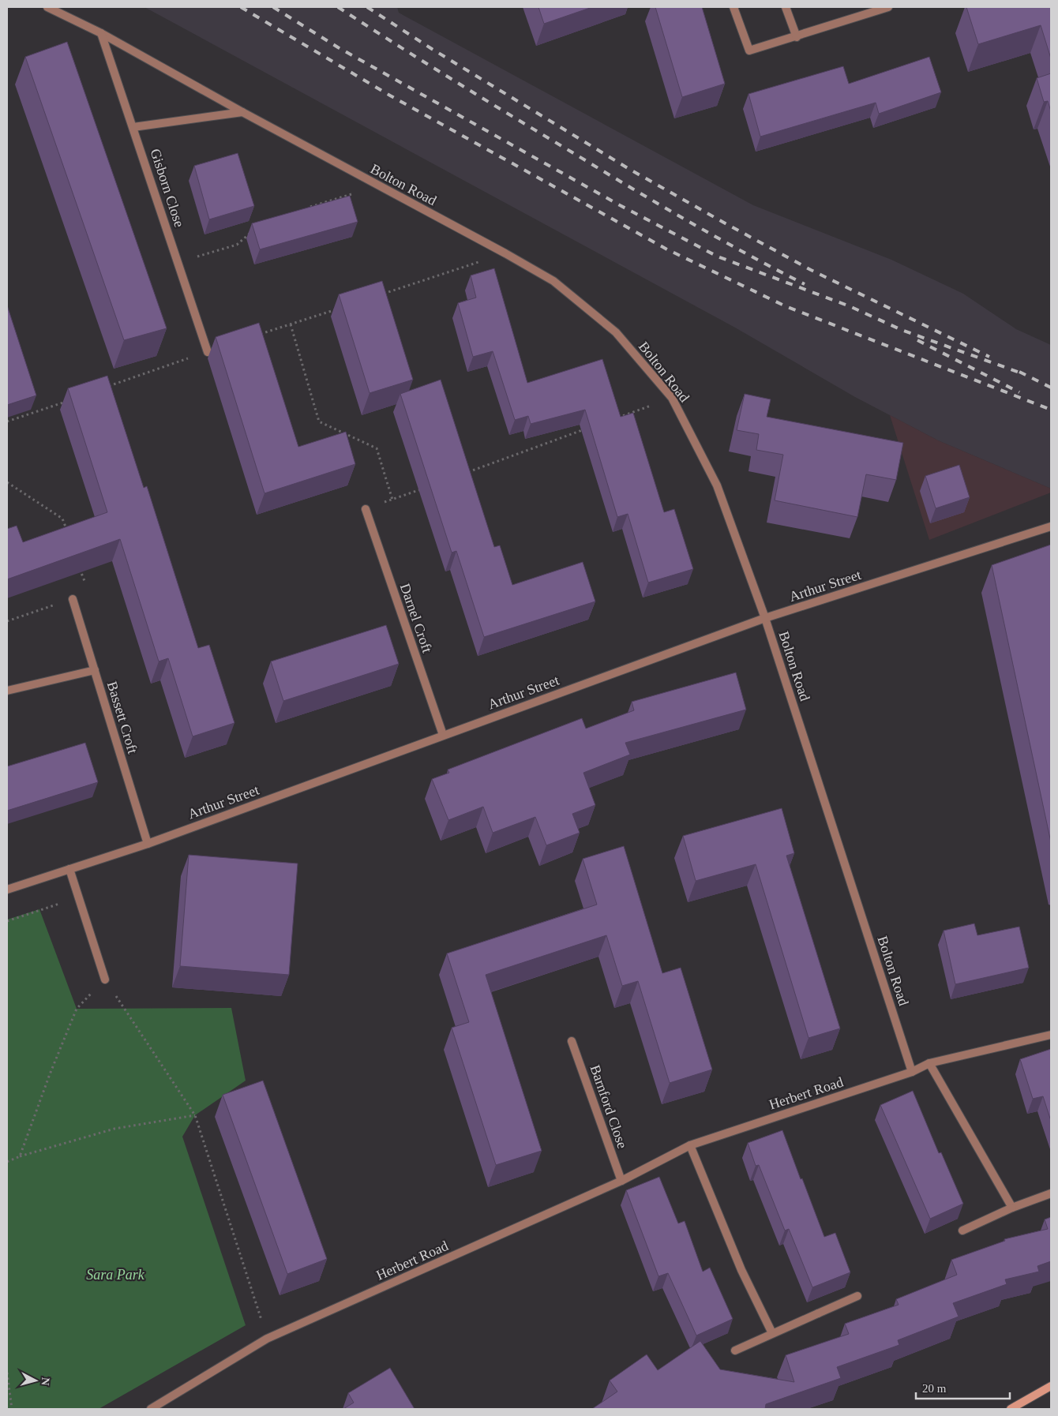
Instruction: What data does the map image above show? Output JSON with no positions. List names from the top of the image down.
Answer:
{
  "streets": {
    "street": [
      "Bolton Road",
      "Gisborn Close",
      "Arthur Street",
      "Darnel Croft",
      "Bassett Croft",
      "Herbert Road",
      "Barnford Close"
    ]
  },
  "crossings": [
    ["Bolton Road", "Gisborn Close"],
    ["Bolton Road", "Arthur Street"],
    ["Bolton Road", "Herbert Road"],
    ["Arthur Street", "Darnel Croft"],
    ["Arthur Street", "Bassett Croft"],
    ["Herbert Road", "Barnford Close"]
  ],
  "parks": ["Sara Park"],
  "scale_bar": "20 m",
  "north": "right"
}
